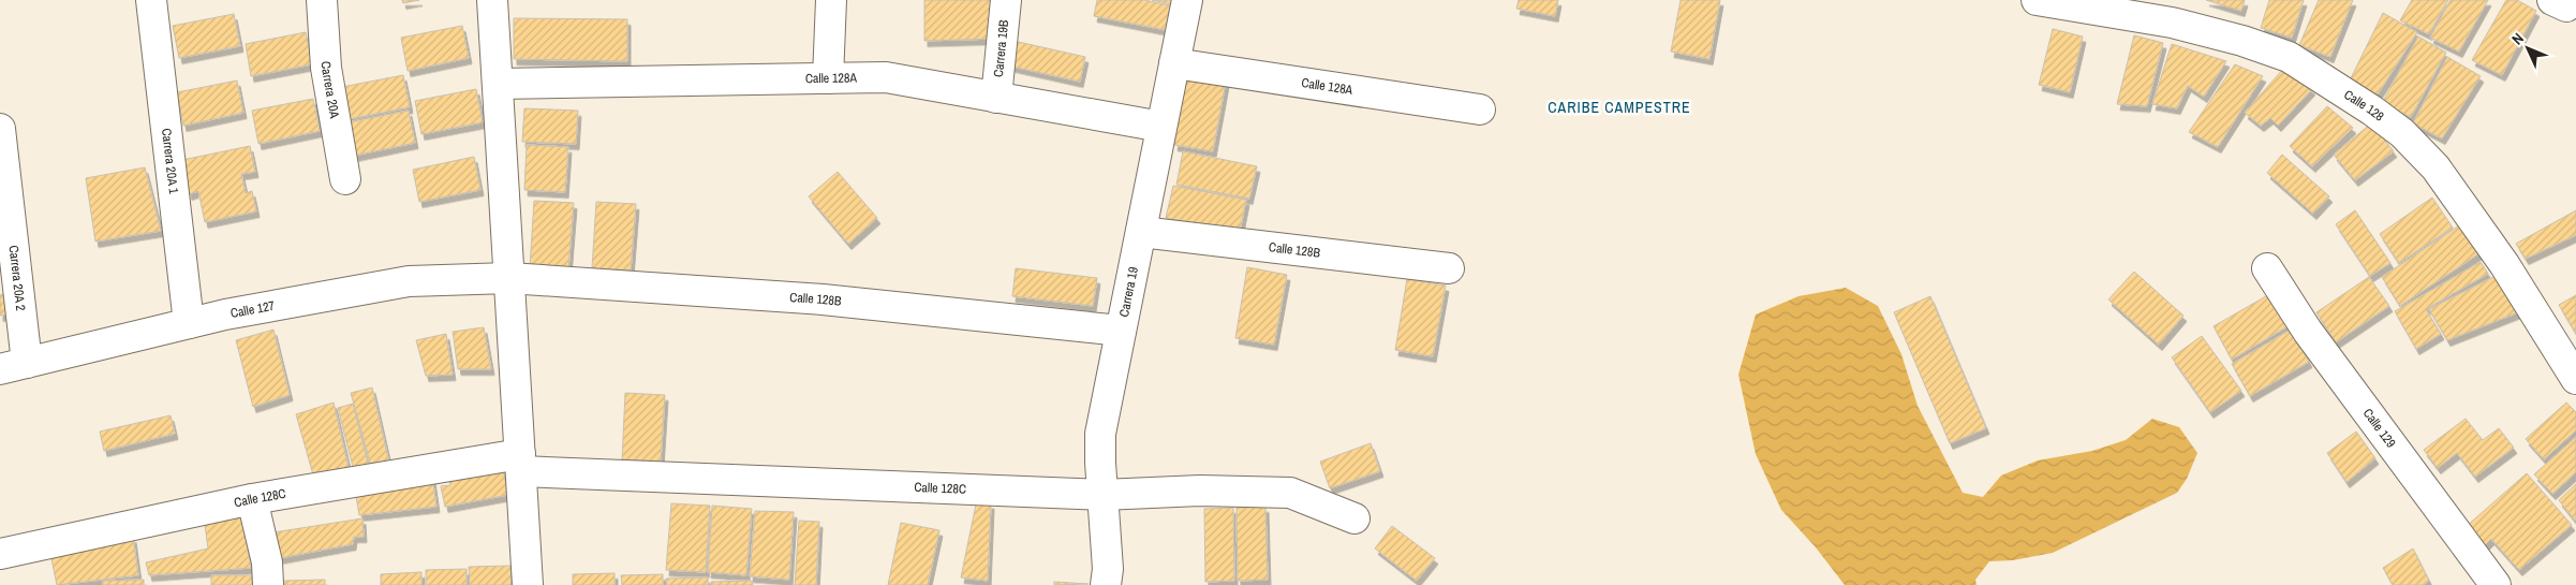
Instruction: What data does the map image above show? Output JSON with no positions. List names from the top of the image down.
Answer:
{
  "streets": {
    "street": [
      "Carrera 19B",
      "Calle 128A",
      "Carrera 20A",
      "Calle 128",
      "Carrera 20A 1",
      "Calle 128B",
      "Carrera 20A 2",
      "Carrera 19",
      "Calle 127",
      "Calle 129",
      "Calle 128C"
    ]
  },
  "crossings": [
    ["Carrera 19B", "Calle 128A"],
    ["Calle 128A", "Carrera 19"],
    ["Carrera 20A 1", "Calle 127"],
    ["Calle 128B", "Carrera 19"],
    ["Calle 128B", "Calle 127"],
    ["Carrera 20A 2", "Calle 127"],
    ["Carrera 19", "Calle 128C"]
  ],
  "districts": ["CARIBE CAMPESTRE"],
  "north": "top left"
}
